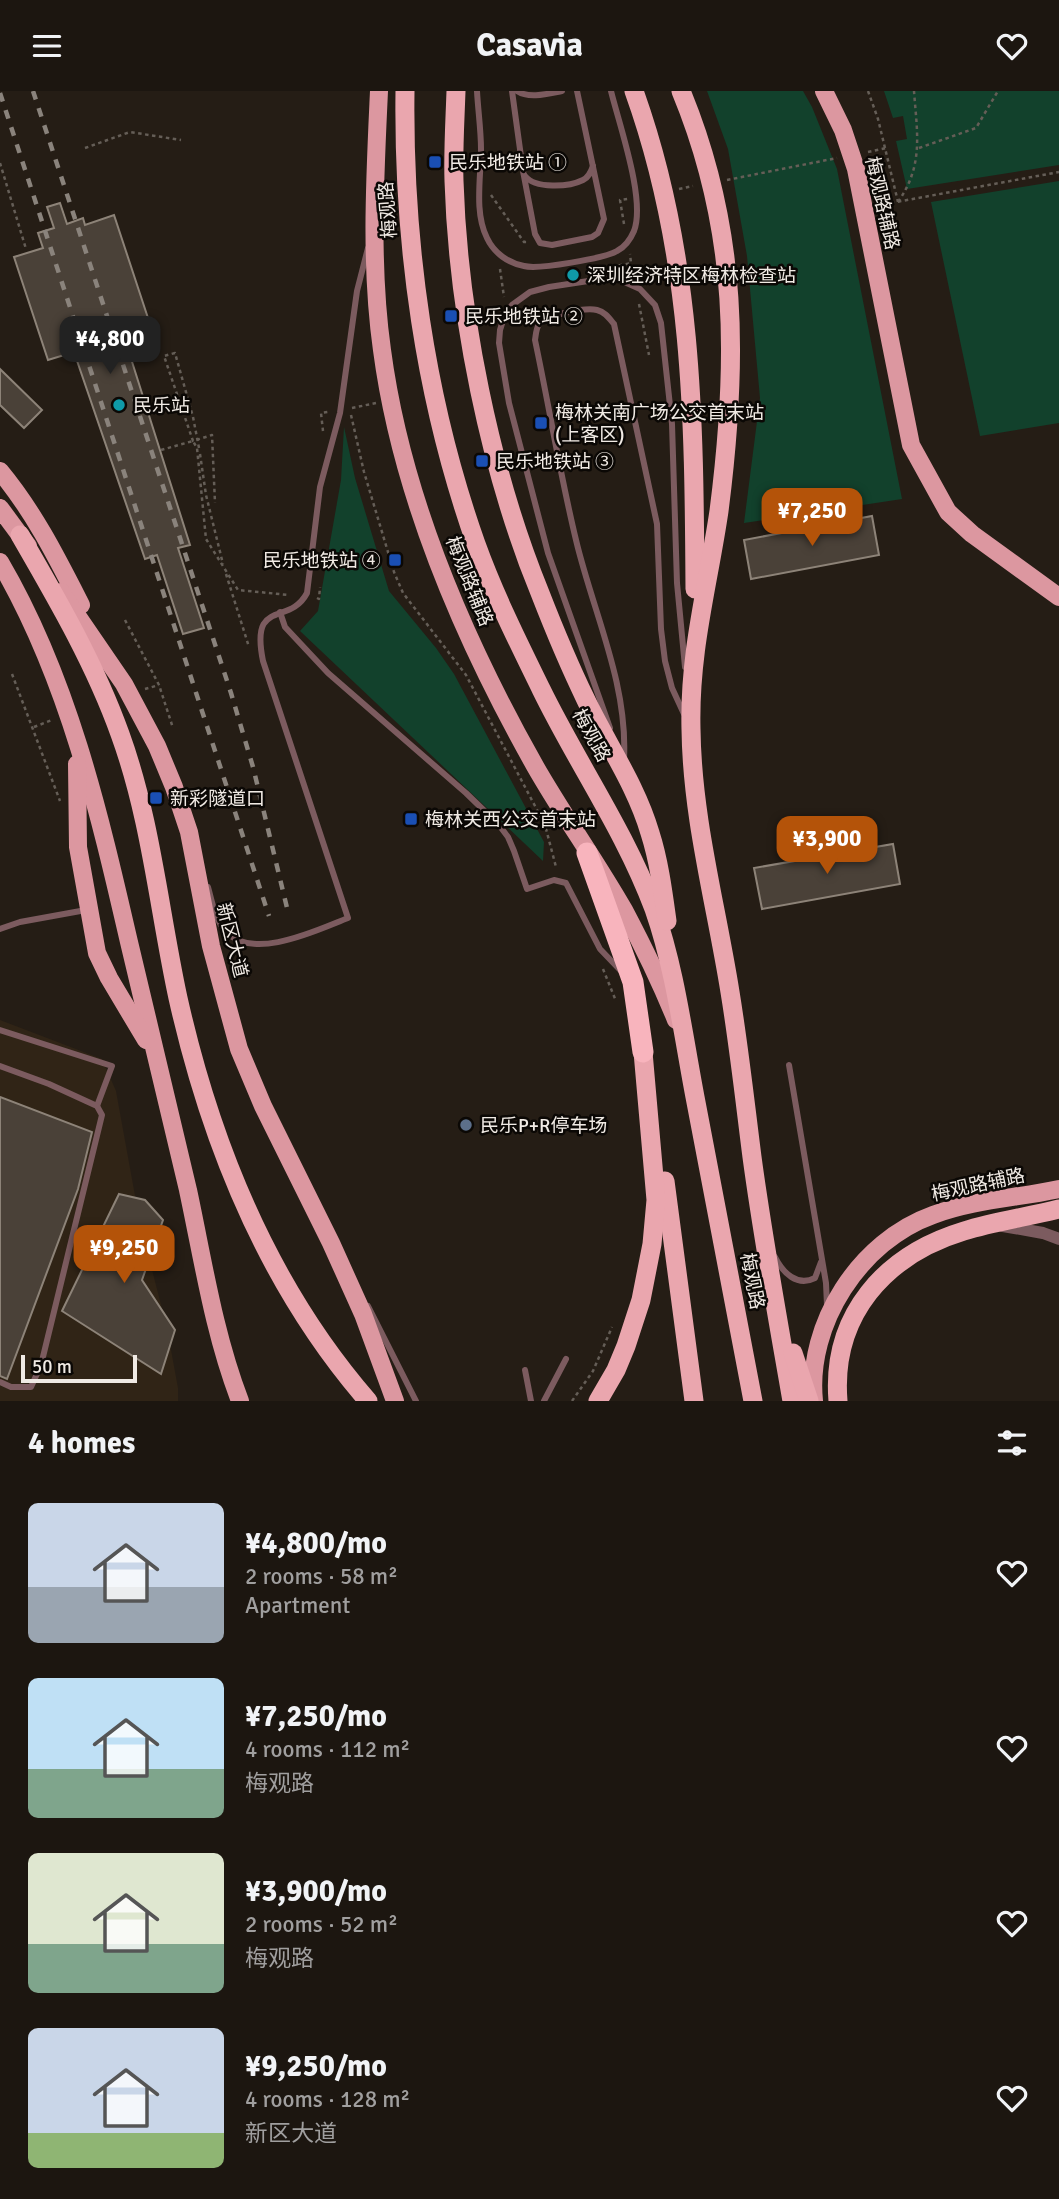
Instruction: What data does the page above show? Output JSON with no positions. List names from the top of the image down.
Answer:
{
  "streets": {
    "highway": ["梅观路"],
    "main road": ["梅观路辅路", "新区大道"]
  },
  "crossings": [
    ["梅观路辅路", "梅观路"]
  ],
  "places": {
    "transit": [
      "民乐地铁站 ①",
      "民乐地铁站 ②",
      "梅林关南广场公交首末站 (上客区)",
      "民乐地铁站 ③",
      "民乐地铁站 ④",
      "新彩隧道口",
      "梅林关西公交首末站"
    ],
    "other": ["深圳经济特区梅林检查站", "民乐站", "民乐P+R停车场"]
  },
  "scale_bar": "50 m",
  "page": {
    "header": "Casavia",
    "price": [
      "¥4,800",
      "¥7,250",
      "¥3,900",
      "¥9,250"
    ],
    "scale": "50 m",
    "heading": "4 homes",
    "list": [
      {
        "name": "¥4,800/mo",
        "note": "2 rooms · 58 m² · Apartment"
      },
      {
        "name": "¥7,250/mo",
        "note": "4 rooms · 112 m² · 梅观路"
      },
      {
        "name": "¥3,900/mo",
        "note": "2 rooms · 52 m² · 梅观路"
      },
      {
        "name": "¥9,250/mo",
        "note": "4 rooms · 128 m² · 新区大道"
      }
    ]
  }
}
